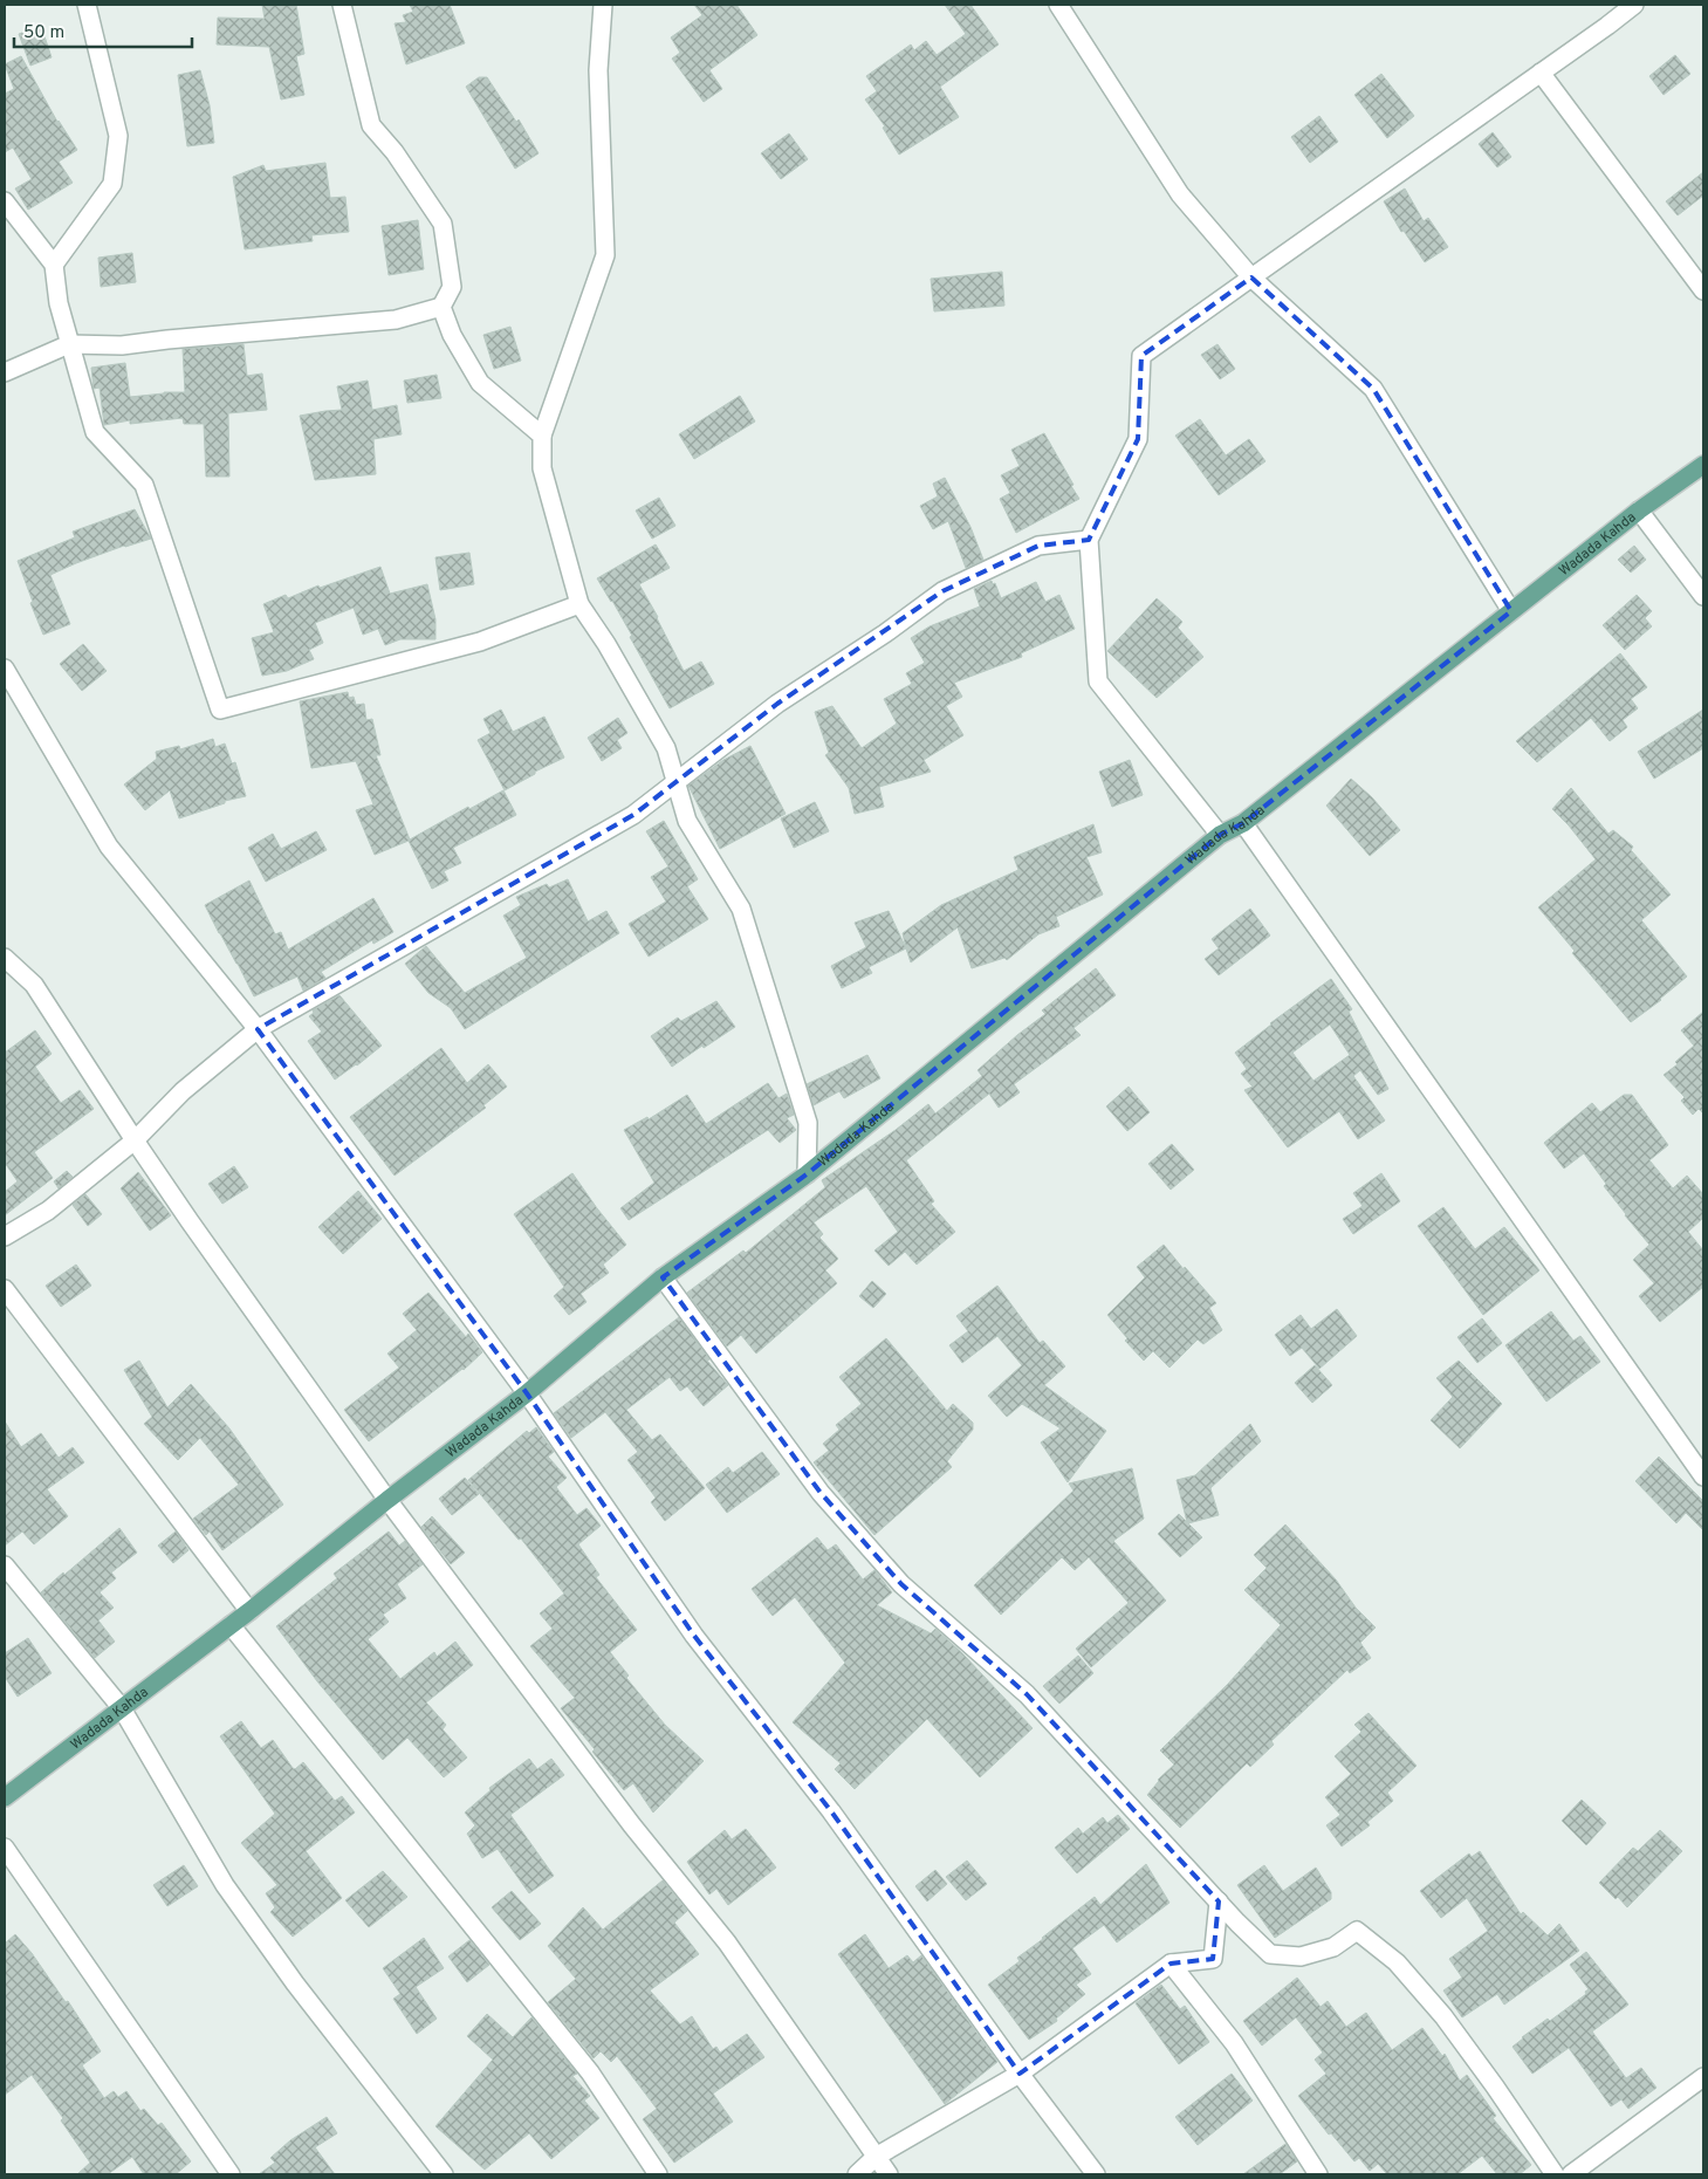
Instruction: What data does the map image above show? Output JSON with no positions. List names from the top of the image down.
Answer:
{
  "streets": {
    "main road": ["Wadada Kahda"]
  },
  "scale_bar": "50 m"
}
